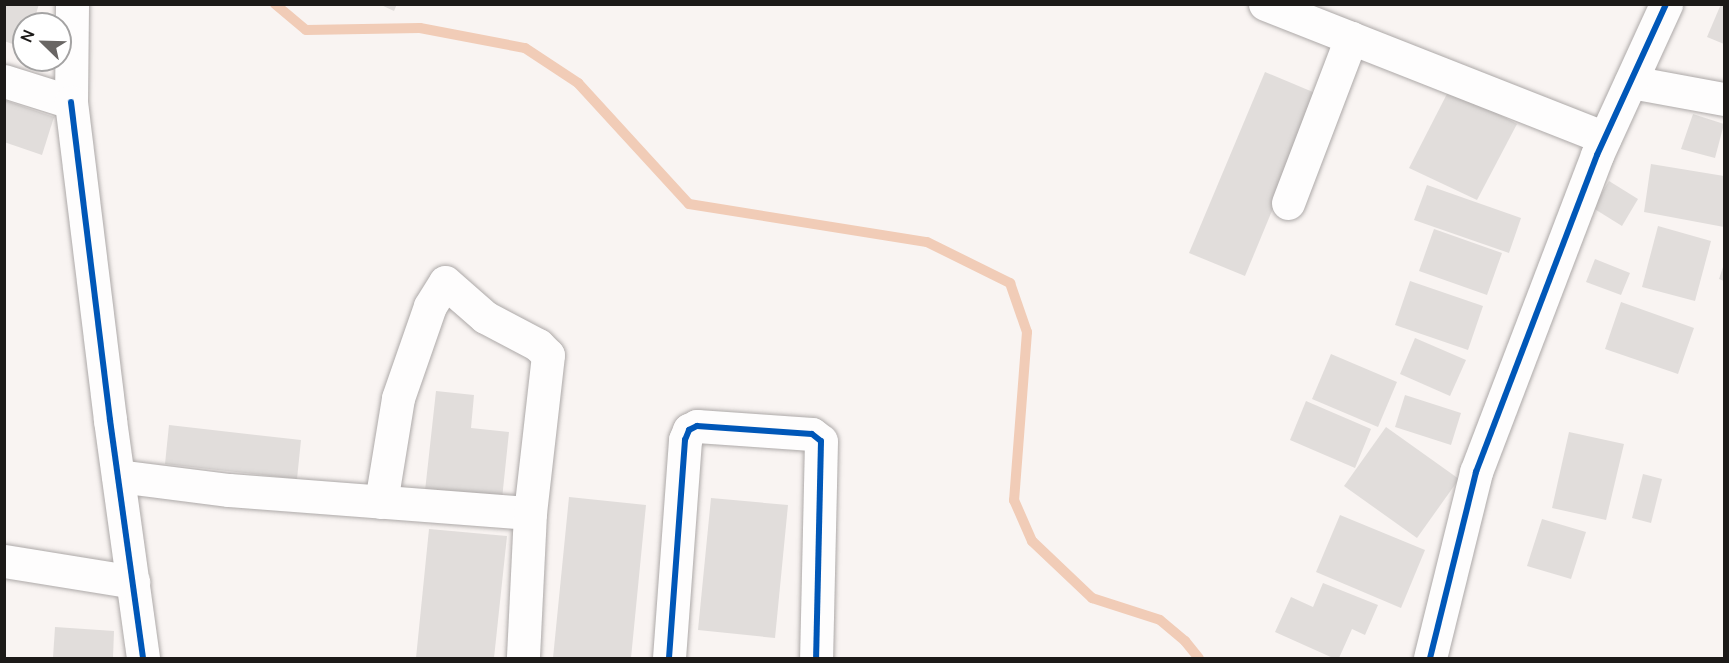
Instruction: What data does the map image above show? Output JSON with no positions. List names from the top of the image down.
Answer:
{
  "north": "top left"
}
